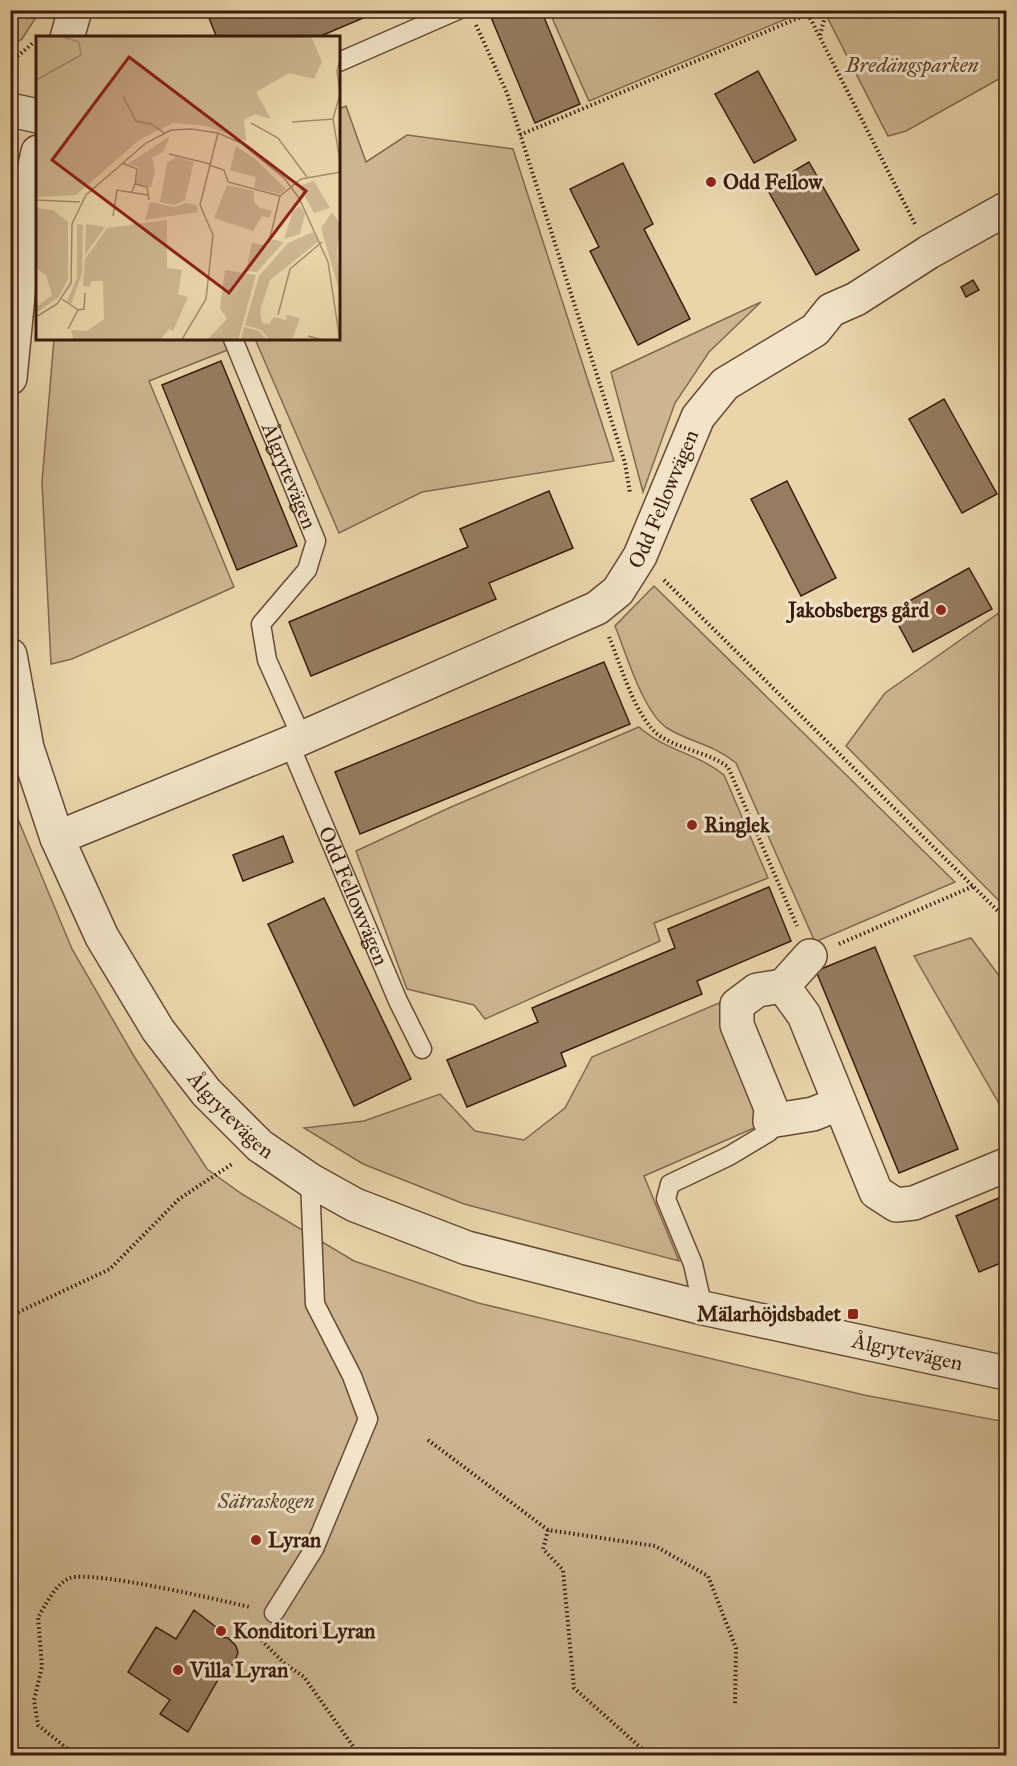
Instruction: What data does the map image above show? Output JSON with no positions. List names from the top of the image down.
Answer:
{
  "streets": {
    "street": ["Ålgrytevägen", "Odd Fellowvägen"]
  },
  "crossings": [
    ["Ålgrytevägen", "Odd Fellowvägen"]
  ],
  "parks": ["Bredängsparken", "Sätraskogen"],
  "places": {
    "other": [
      "Odd Fellow",
      "Jakobsbergs gård",
      "Ringlek",
      "Lyran",
      "Konditori Lyran",
      "Villa Lyran"
    ],
    "transit": ["Mälarhöjdsbadet"]
  }
}
